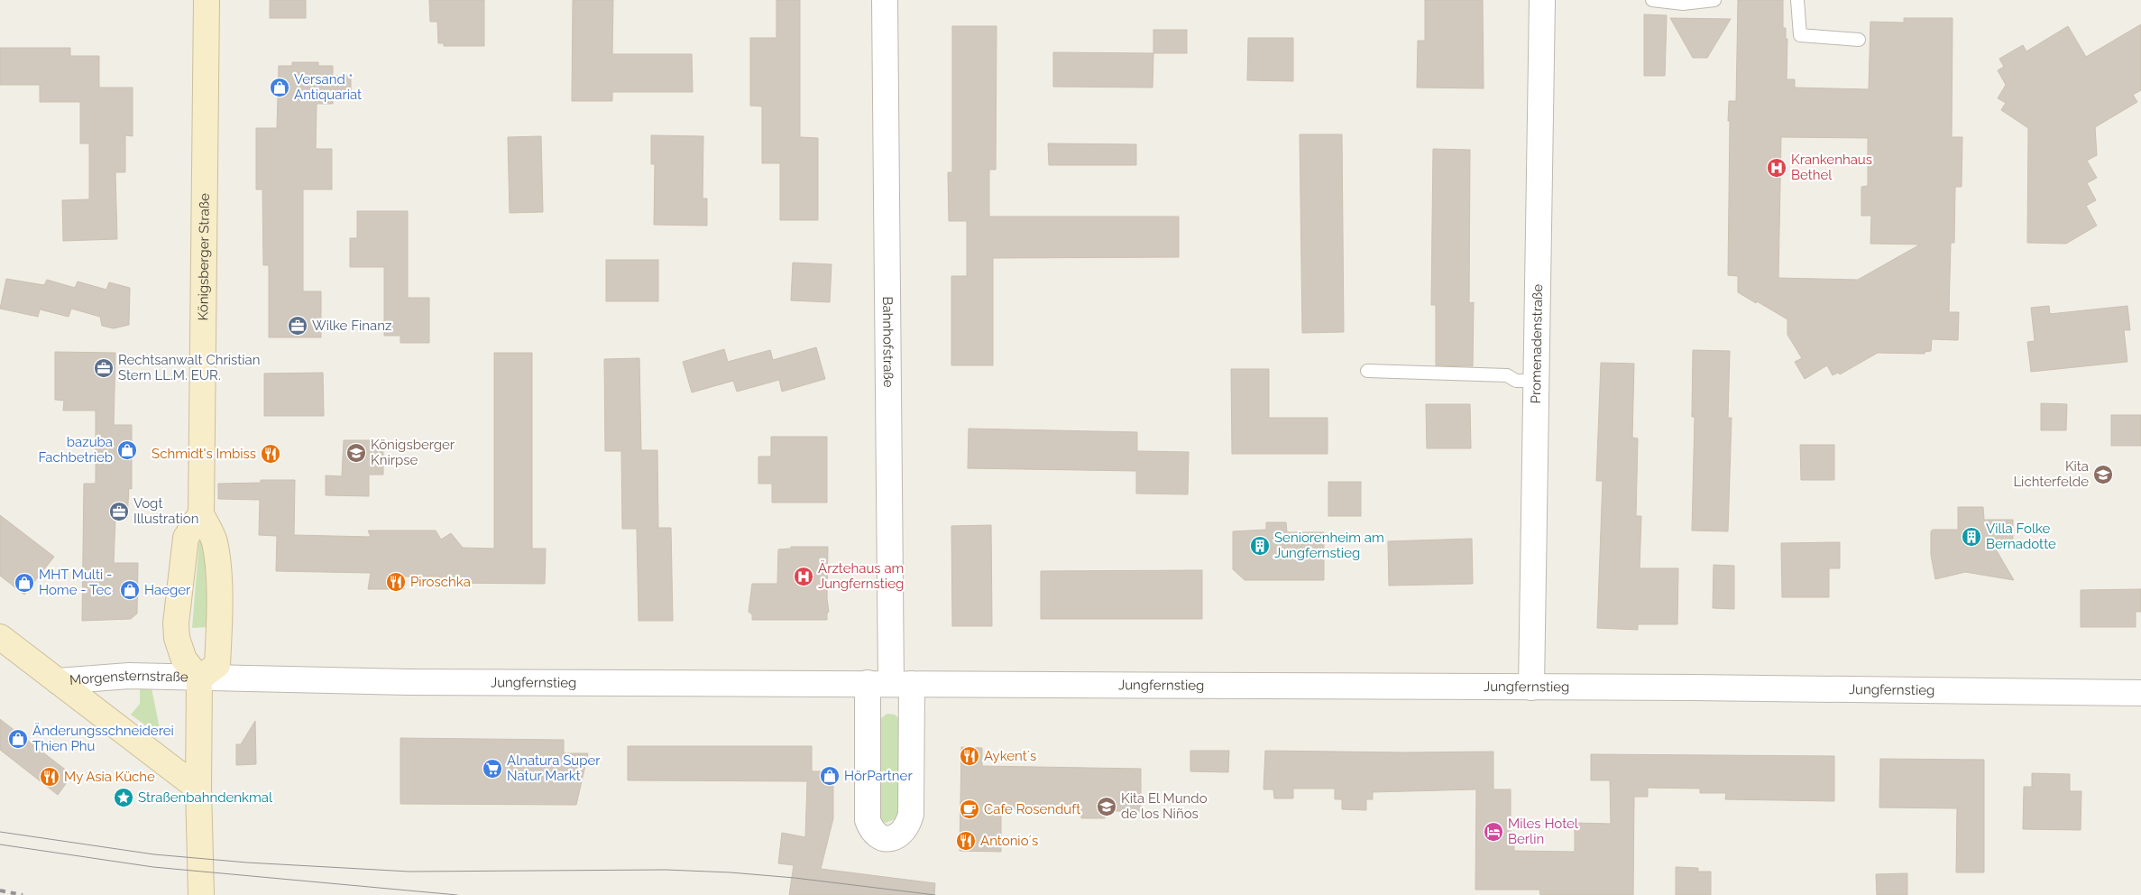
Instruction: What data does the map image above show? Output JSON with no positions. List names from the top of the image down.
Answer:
{
  "streets": {
    "main road": ["Königsberger Straße", "Morgensternstraße"],
    "street": ["Bahnhofstraße", "Promenadenstraße", "Jungfernstieg"]
  },
  "crossings": [
    ["Königsberger Straße", "Morgensternstraße"],
    ["Königsberger Straße", "Jungfernstieg"],
    ["Bahnhofstraße", "Jungfernstieg"],
    ["Promenadenstraße", "Jungfernstieg"],
    ["Morgensternstraße", "Jungfernstieg"]
  ],
  "places": {
    "shop": [
      "Versand * Antiquariat",
      "bazuba Fachbetrieb",
      "MHT Multi - Home - Tec",
      "Haeger",
      "Änderungsschneiderei Thien Phu",
      "HörPartner"
    ],
    "hospital": ["Krankenhaus Bethel", "Ärztehaus am Jungfernstieg"],
    "office": ["Wilke Finanz", "Rechtsanwalt Christian Stern LL.M. EUR.", "Vogt Illustration"],
    "school or university": ["Königsberger Knirpse", "Kita Lichterfelde", "Kita El Mundo de los Niños"],
    "restaurant": [
      "Schmidt's Imbiss",
      "Piroschka",
      "Aykent´s",
      "My Asia Küche",
      "Antonio´s"
    ],
    "building": ["Villa Folke Bernadotte", "Seniorenheim am Jungfernstieg"],
    "supermarket": ["Alnatura Super Natur Markt"],
    "place": ["Straßenbahndenkmal"],
    "cafe": ["Cafe Rosenduft"],
    "hotel": ["Miles Hotel Berlin"]
  }
}
